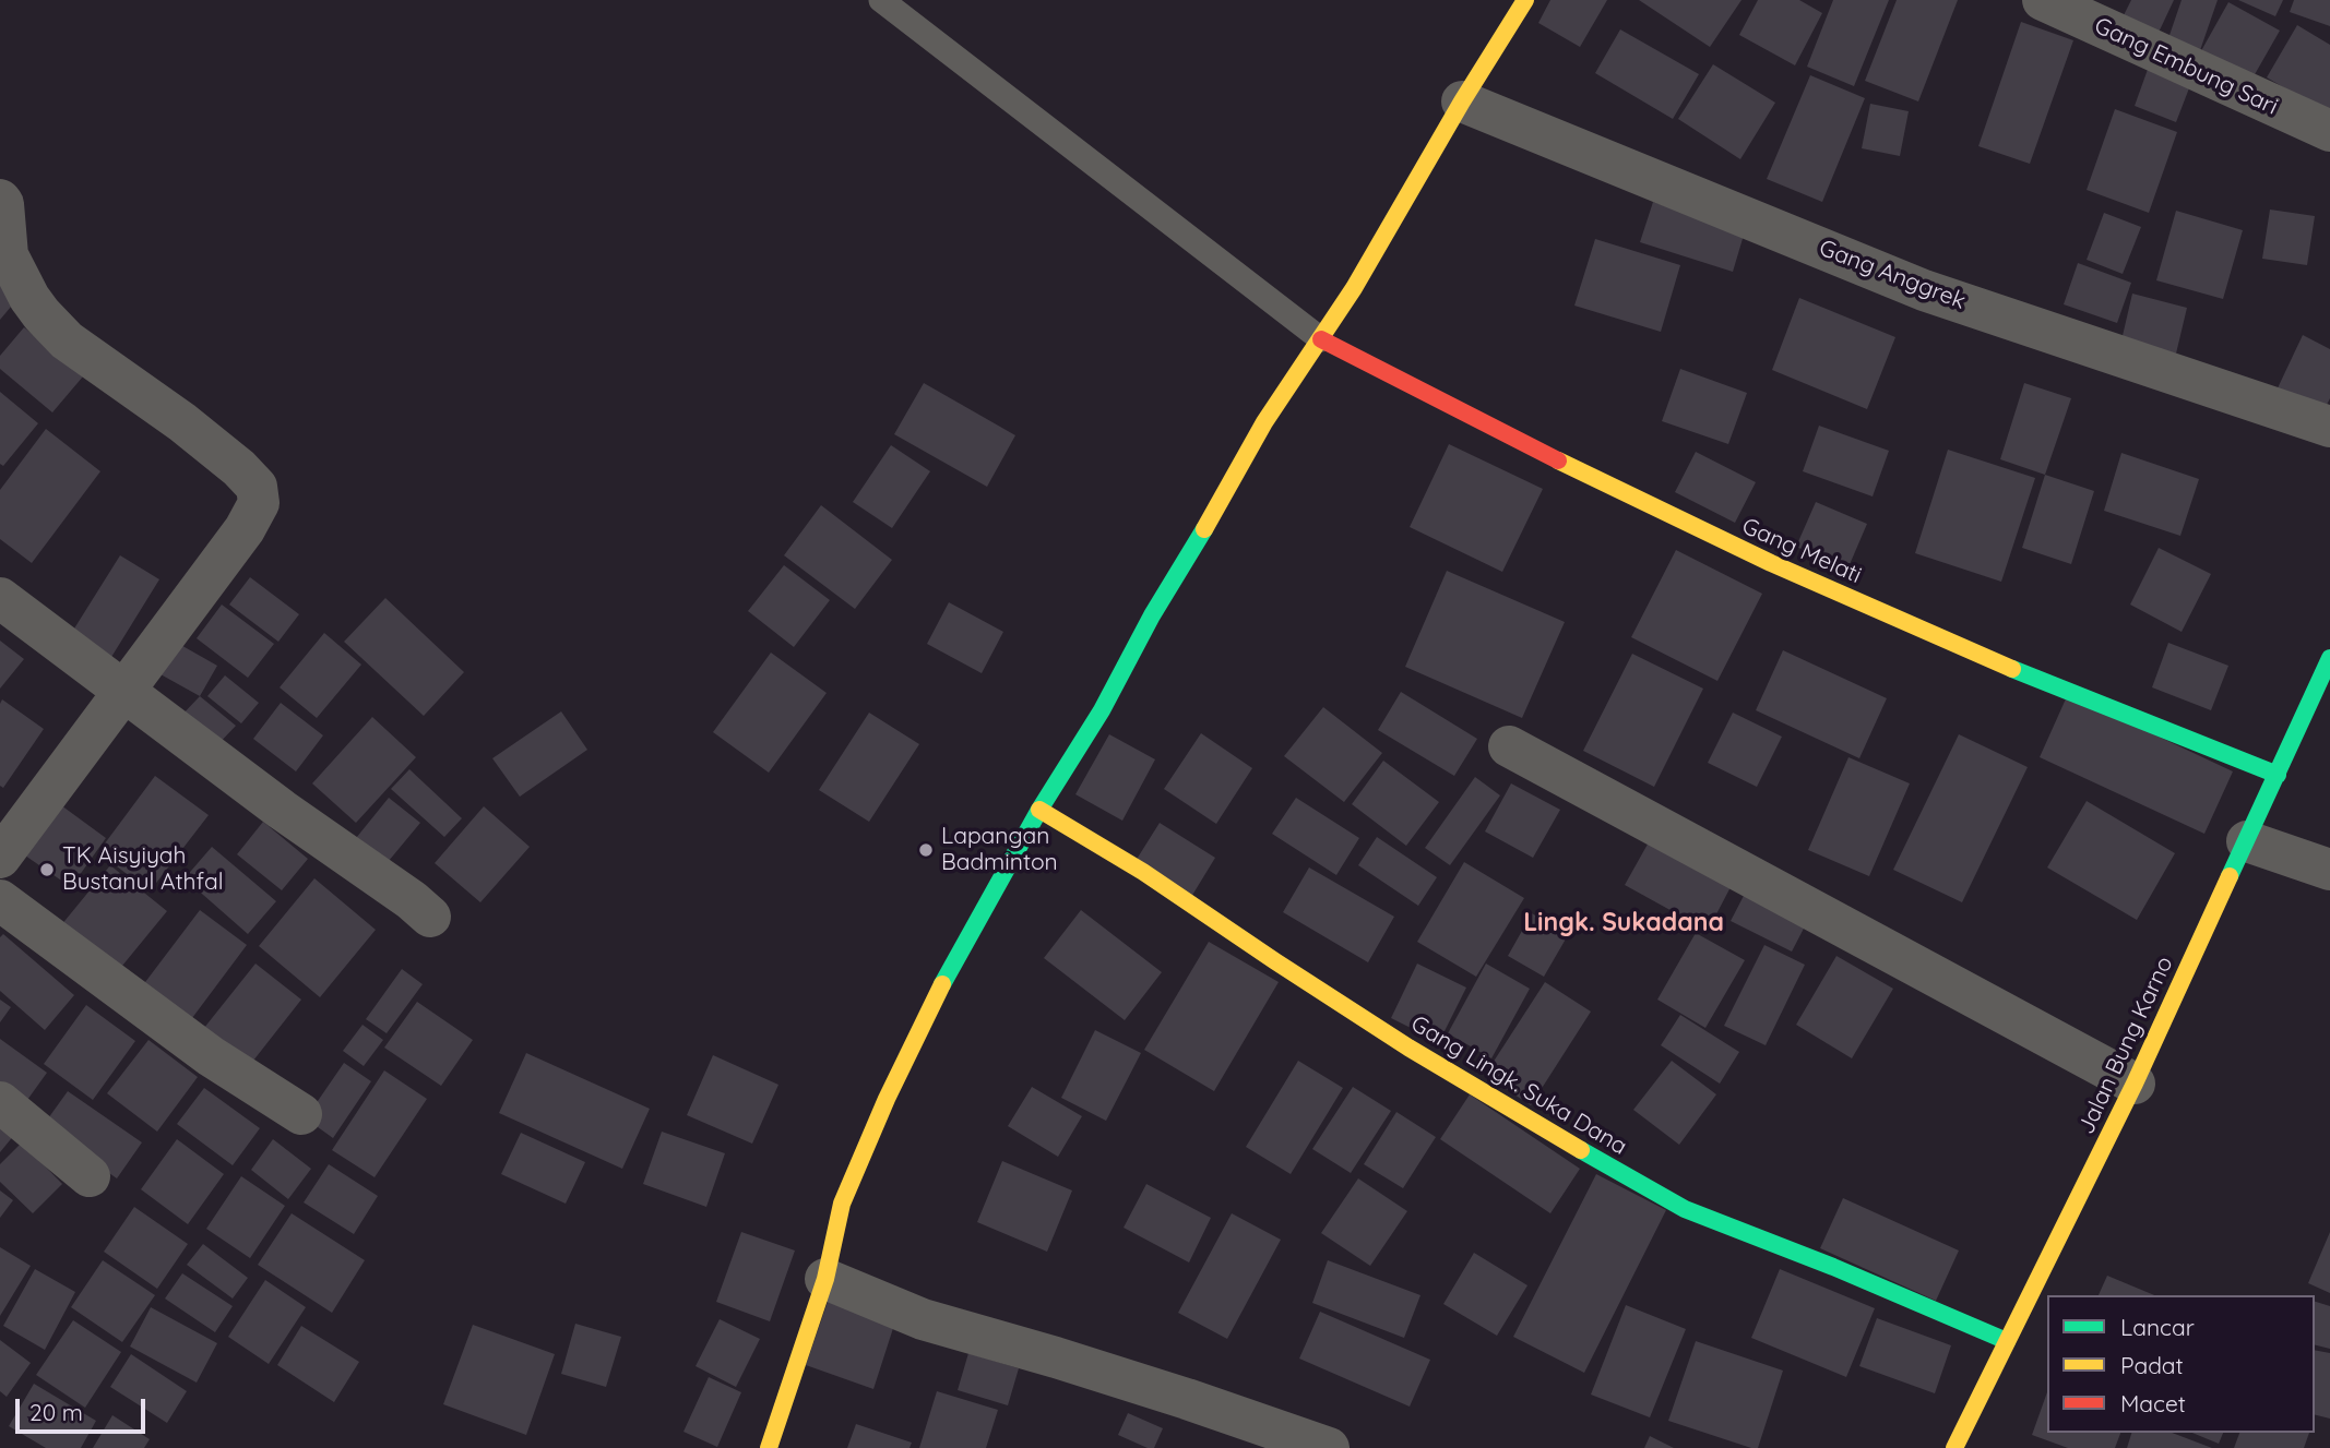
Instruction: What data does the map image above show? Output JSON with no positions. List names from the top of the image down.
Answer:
{
  "streets": {
    "street": [
      "Gang Embung Sari",
      "Gang Anggrek",
      "Gang Melati",
      "Jalan Bung Karno",
      "Gang Lingk. Suka Dana"
    ]
  },
  "crossings": [
    ["Gang Melati", "Jalan Bung Karno"],
    ["Jalan Bung Karno", "Gang Lingk. Suka Dana"]
  ],
  "districts": ["Lingk. Sukadana"],
  "places": ["Lapangan Badminton", "TK Aisyiyah Bustanul Athfal"],
  "legend": ["Lancar", "Padat", "Macet"],
  "scale_bar": "20 m"
}
